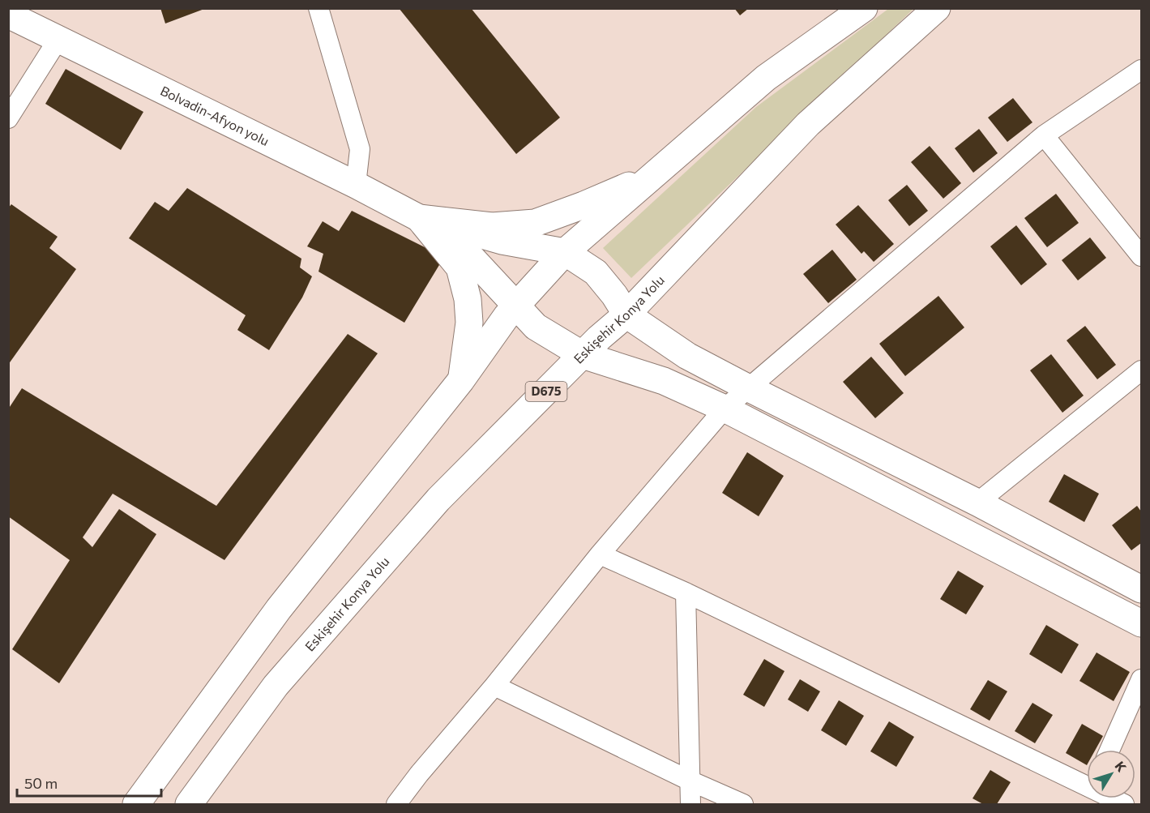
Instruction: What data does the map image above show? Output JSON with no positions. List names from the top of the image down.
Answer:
{
  "streets": {
    "main road": ["Bolvadin-Afyon yolu", "Eskişehir Konya Yolu", "D675"]
  },
  "scale_bar": "50 m",
  "north": "top right"
}
